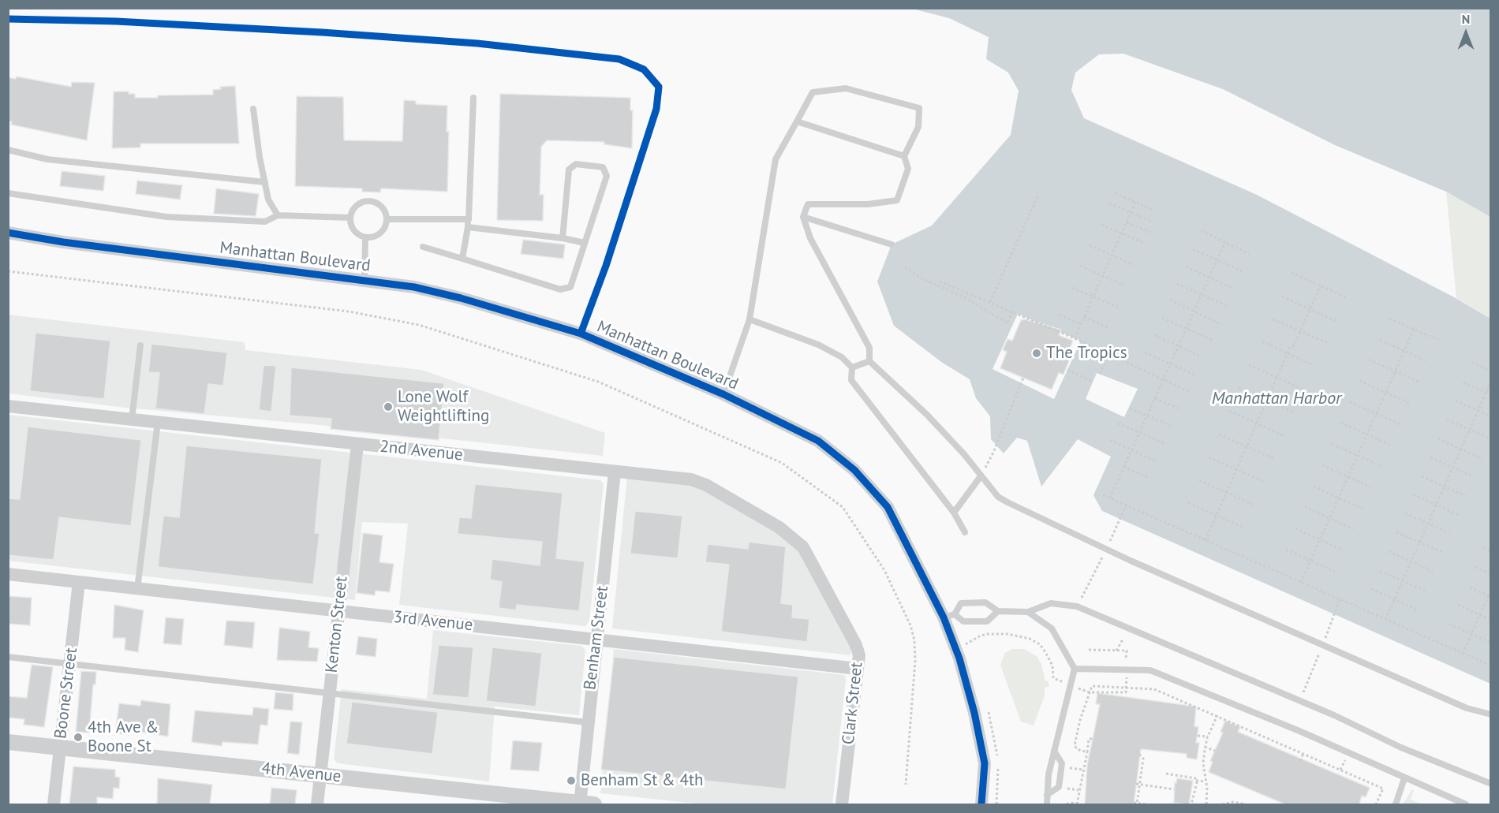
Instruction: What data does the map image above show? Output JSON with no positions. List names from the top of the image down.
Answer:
{
  "streets": {
    "street": [
      "Manhattan Boulevard",
      "2nd Avenue",
      "3rd Avenue",
      "Kenton Street",
      "Benham Street",
      "Boone Street",
      "Clark Street",
      "4th Avenue"
    ]
  },
  "crossings": [
    ["2nd Avenue", "Kenton Street"],
    ["2nd Avenue", "Benham Street"],
    ["2nd Avenue", "Clark Street"],
    ["3rd Avenue", "Kenton Street"],
    ["3rd Avenue", "Benham Street"],
    ["3rd Avenue", "Boone Street"],
    ["3rd Avenue", "Clark Street"],
    ["Kenton Street", "4th Avenue"],
    ["Benham Street", "4th Avenue"],
    ["Boone Street", "4th Avenue"]
  ],
  "water": ["Manhattan Harbor"],
  "places": [
    "The Tropics",
    "Lone Wolf Weightlifting",
    "4th Ave & Boone St",
    "Benham St & 4th"
  ],
  "north": "top"
}
